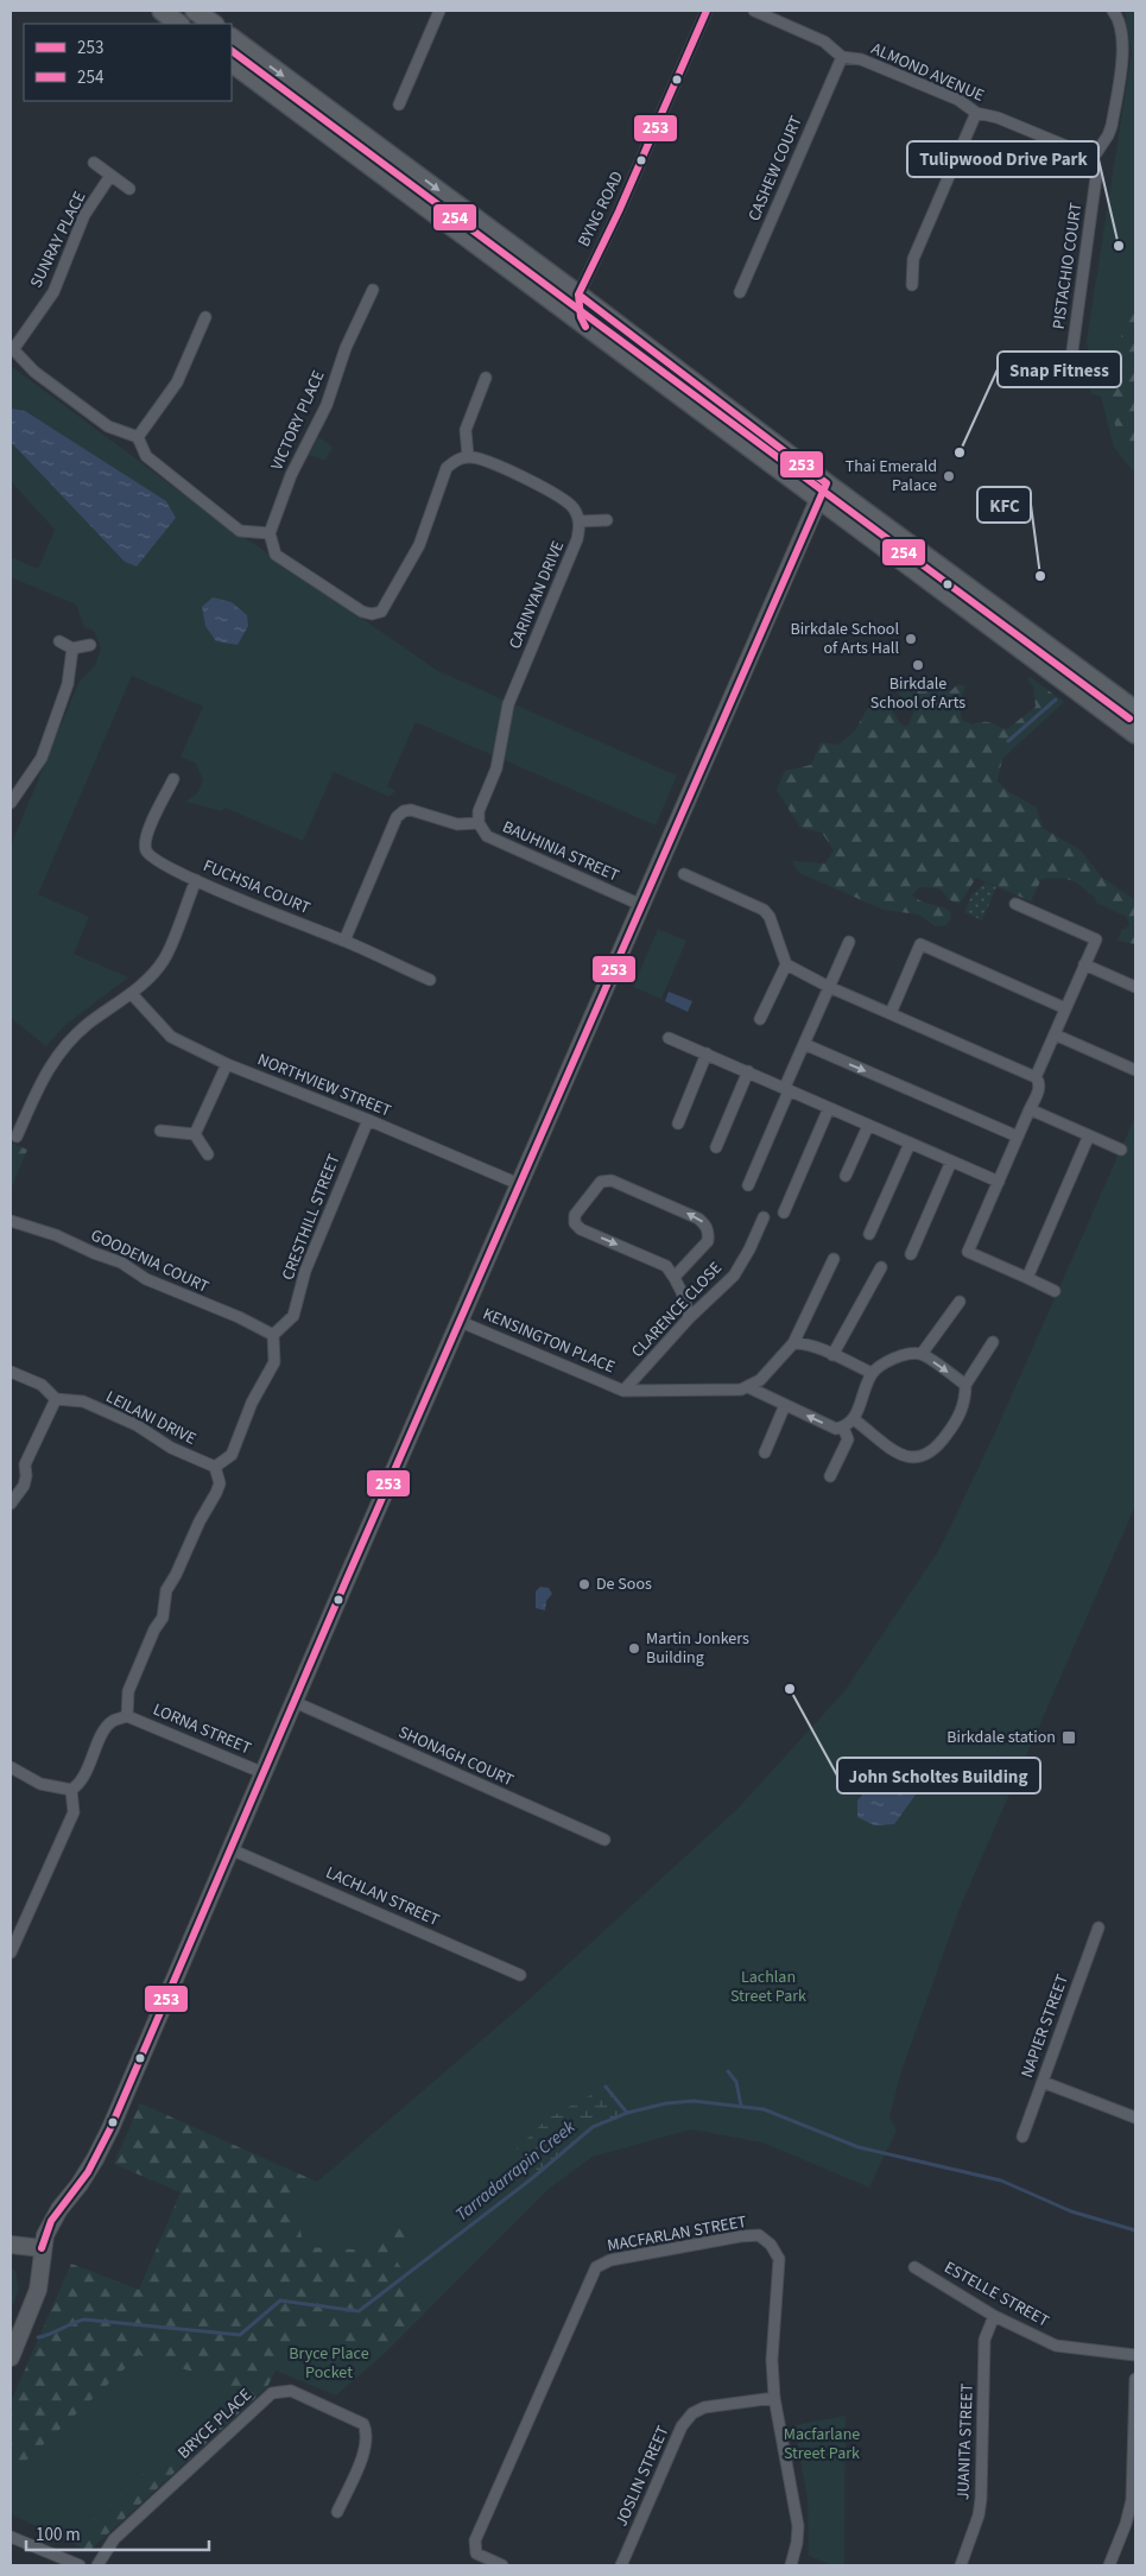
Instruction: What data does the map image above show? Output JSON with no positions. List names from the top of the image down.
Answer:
{
  "streets": {
    "street": [
      "ALMOND AVENUE",
      "CASHEW COURT",
      "BYNG ROAD",
      "SUNRAY PLACE",
      "PISTACHIO COURT",
      "VICTORY PLACE",
      "CARINYAN DRIVE",
      "BAUHINIA STREET",
      "FUCHSIA COURT",
      "NORTHVIEW STREET",
      "CRESTHILL STREET",
      "GOODENIA COURT",
      "CLARENCE CLOSE",
      "KENSINGTON PLACE",
      "LEILANI DRIVE",
      "LORNA STREET",
      "SHONAGH COURT",
      "LACHLAN STREET",
      "NAPIER STREET",
      "MACFARLAN STREET",
      "ESTELLE STREET",
      "BRYCE PLACE",
      "JUANITA STREET",
      "JOSLIN STREET"
    ]
  },
  "crossings": [
    ["ALMOND AVENUE", "CASHEW COURT"],
    ["ALMOND AVENUE", "PISTACHIO COURT"],
    ["CARINYAN DRIVE", "BAUHINIA STREET"],
    ["BAUHINIA STREET", "FUCHSIA COURT"],
    ["NORTHVIEW STREET", "CRESTHILL STREET"],
    ["CRESTHILL STREET", "GOODENIA COURT"],
    ["CLARENCE CLOSE", "KENSINGTON PLACE"],
    ["MACFARLAN STREET", "JOSLIN STREET"],
    ["ESTELLE STREET", "JUANITA STREET"]
  ],
  "water": ["Tarradarrapin Creek"],
  "parks": ["Lachlan Street Park", "Bryce Place Pocket", "Macfarlane Street Park"],
  "places": {
    "other": [
      "Tulipwood Drive Park",
      "Snap Fitness",
      "Thai Emerald Palace",
      "KFC",
      "Birkdale School of Arts Hall",
      "Birkdale School of Arts",
      "De Soos",
      "Martin Jonkers Building",
      "John Scholtes Building"
    ],
    "transit": ["Birkdale station"]
  },
  "lines": ["transit line 253", "transit line 254"],
  "legend": ["253", "254"],
  "scale_bar": "100 m"
}
